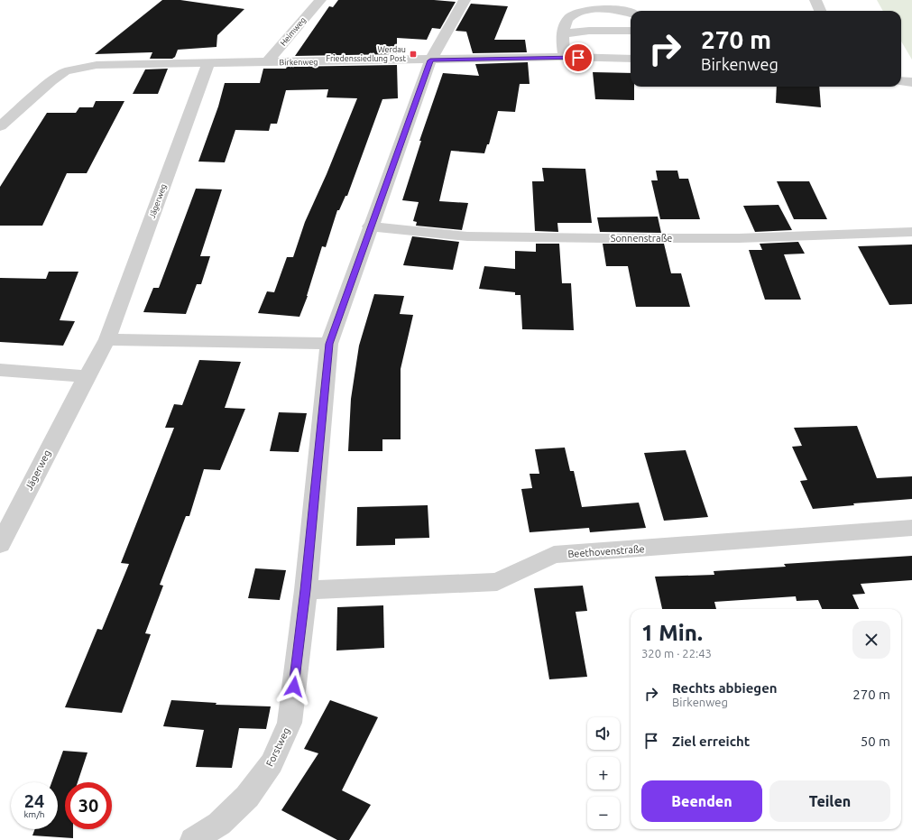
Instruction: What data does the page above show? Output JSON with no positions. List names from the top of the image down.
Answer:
{
  "streets": {
    "street": [
      "Heimweg",
      "Birkenweg",
      "Jägerweg",
      "Sonnenstraße",
      "Beethovenstraße",
      "Forstweg"
    ]
  },
  "crossings": [
    ["Heimweg", "Birkenweg"],
    ["Birkenweg", "Jägerweg"],
    ["Birkenweg", "Forstweg"],
    ["Sonnenstraße", "Forstweg"],
    ["Beethovenstraße", "Forstweg"]
  ],
  "places": {
    "transit": ["Werdau Friedenssiedlung Post"]
  },
  "page": {
    "turn": ["270 m", "Birkenweg"],
    "heading": ["1 Min.", "320 m · 22:43"],
    "list": [
      {
        "name": "Rechts abbiegen",
        "note": "Birkenweg",
        "value": "270 m"
      },
      {
        "name": "Ziel erreicht",
        "value": "50 m"
      }
    ],
    "map_buttons": ["+", "−"],
    "buttons": ["Beenden", "Teilen"],
    "speed": "24 km/h",
    "limit": "30"
  }
}
